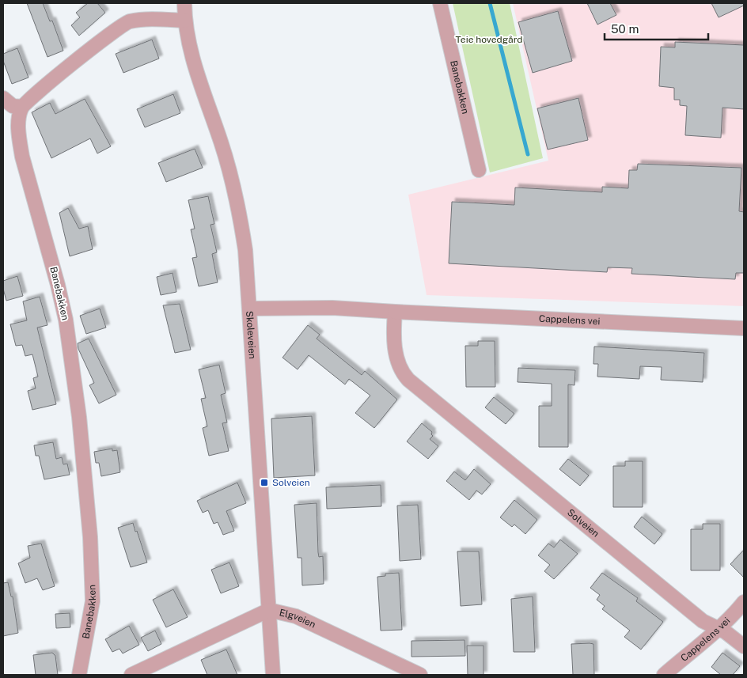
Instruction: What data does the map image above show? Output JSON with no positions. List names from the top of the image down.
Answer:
{
  "streets": {
    "street": [
      "Banebakken",
      "Cappelens vei",
      "Skoleveien",
      "Solveien",
      "Elgveien"
    ]
  },
  "crossings": [
    ["Cappelens vei", "Solveien"],
    ["Skoleveien", "Elgveien"]
  ],
  "parks": ["Teie hovedgård"],
  "places": {
    "transit": ["Solveien"]
  },
  "scale_bar": "50 m"
}
